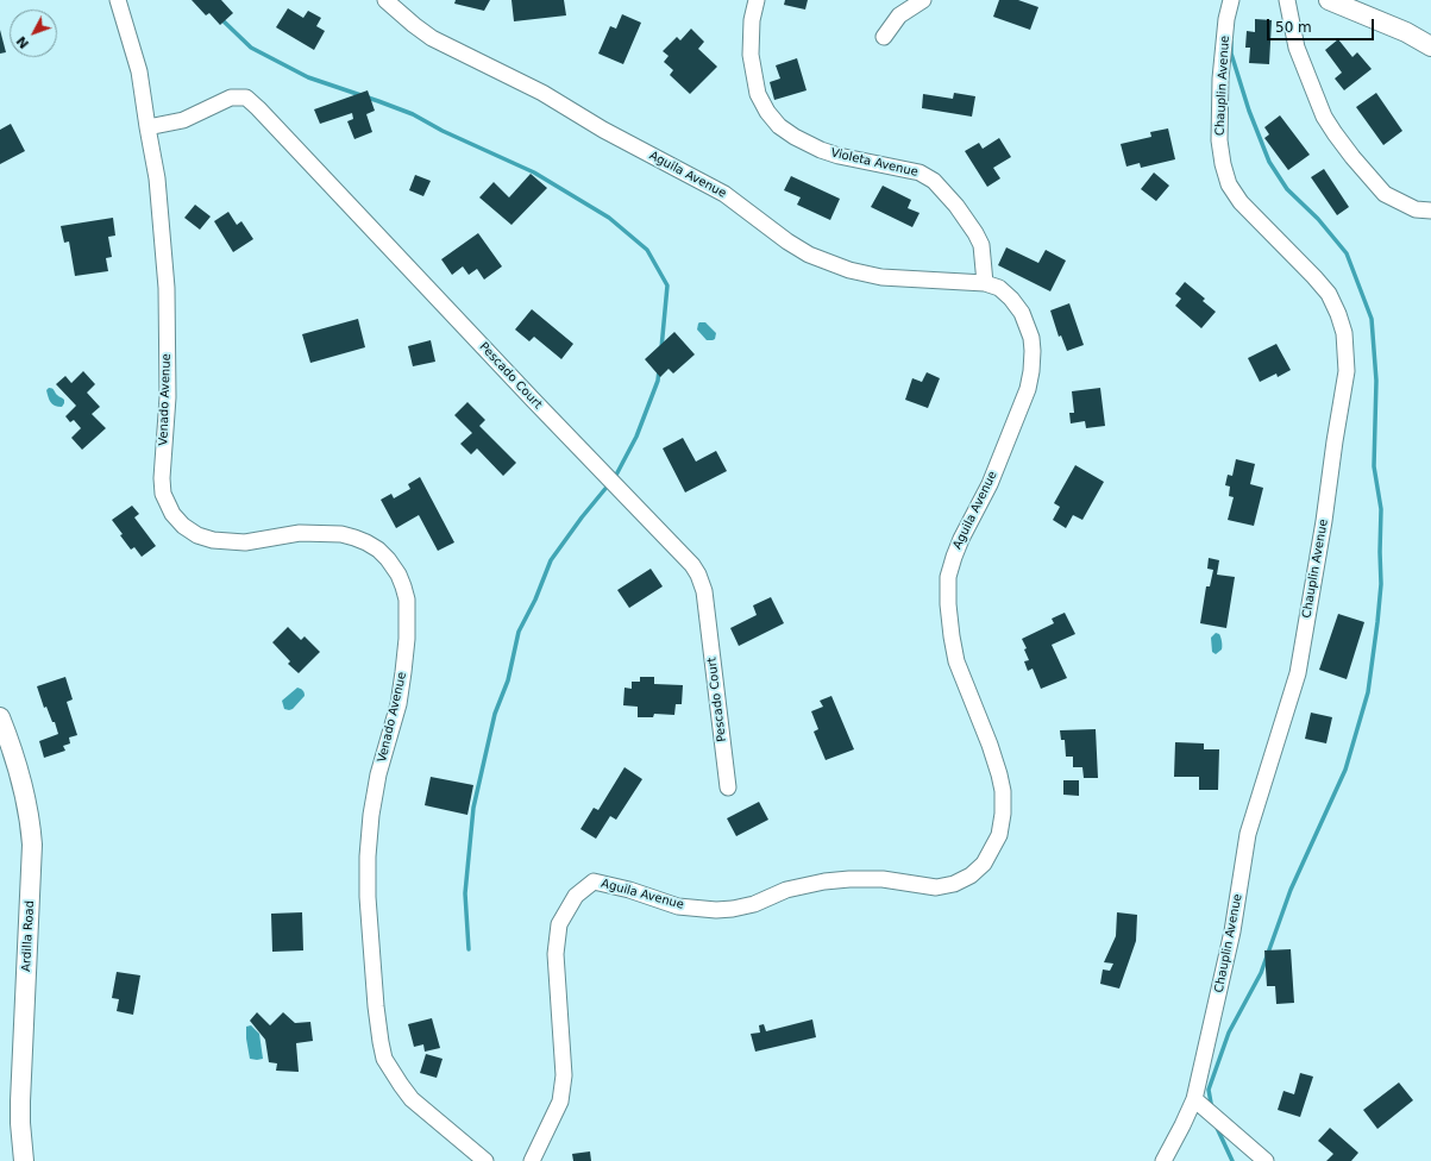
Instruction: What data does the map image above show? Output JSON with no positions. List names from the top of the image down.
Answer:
{
  "streets": {
    "street": [
      "Chauplin Avenue",
      "Violeta Avenue",
      "Aguila Avenue",
      "Pescado Court",
      "Venado Avenue",
      "Ardilla Road"
    ]
  },
  "crossings": [
    ["Violeta Avenue", "Aguila Avenue"],
    ["Pescado Court", "Venado Avenue"]
  ],
  "scale_bar": "50 m",
  "north": "bottom left"
}
